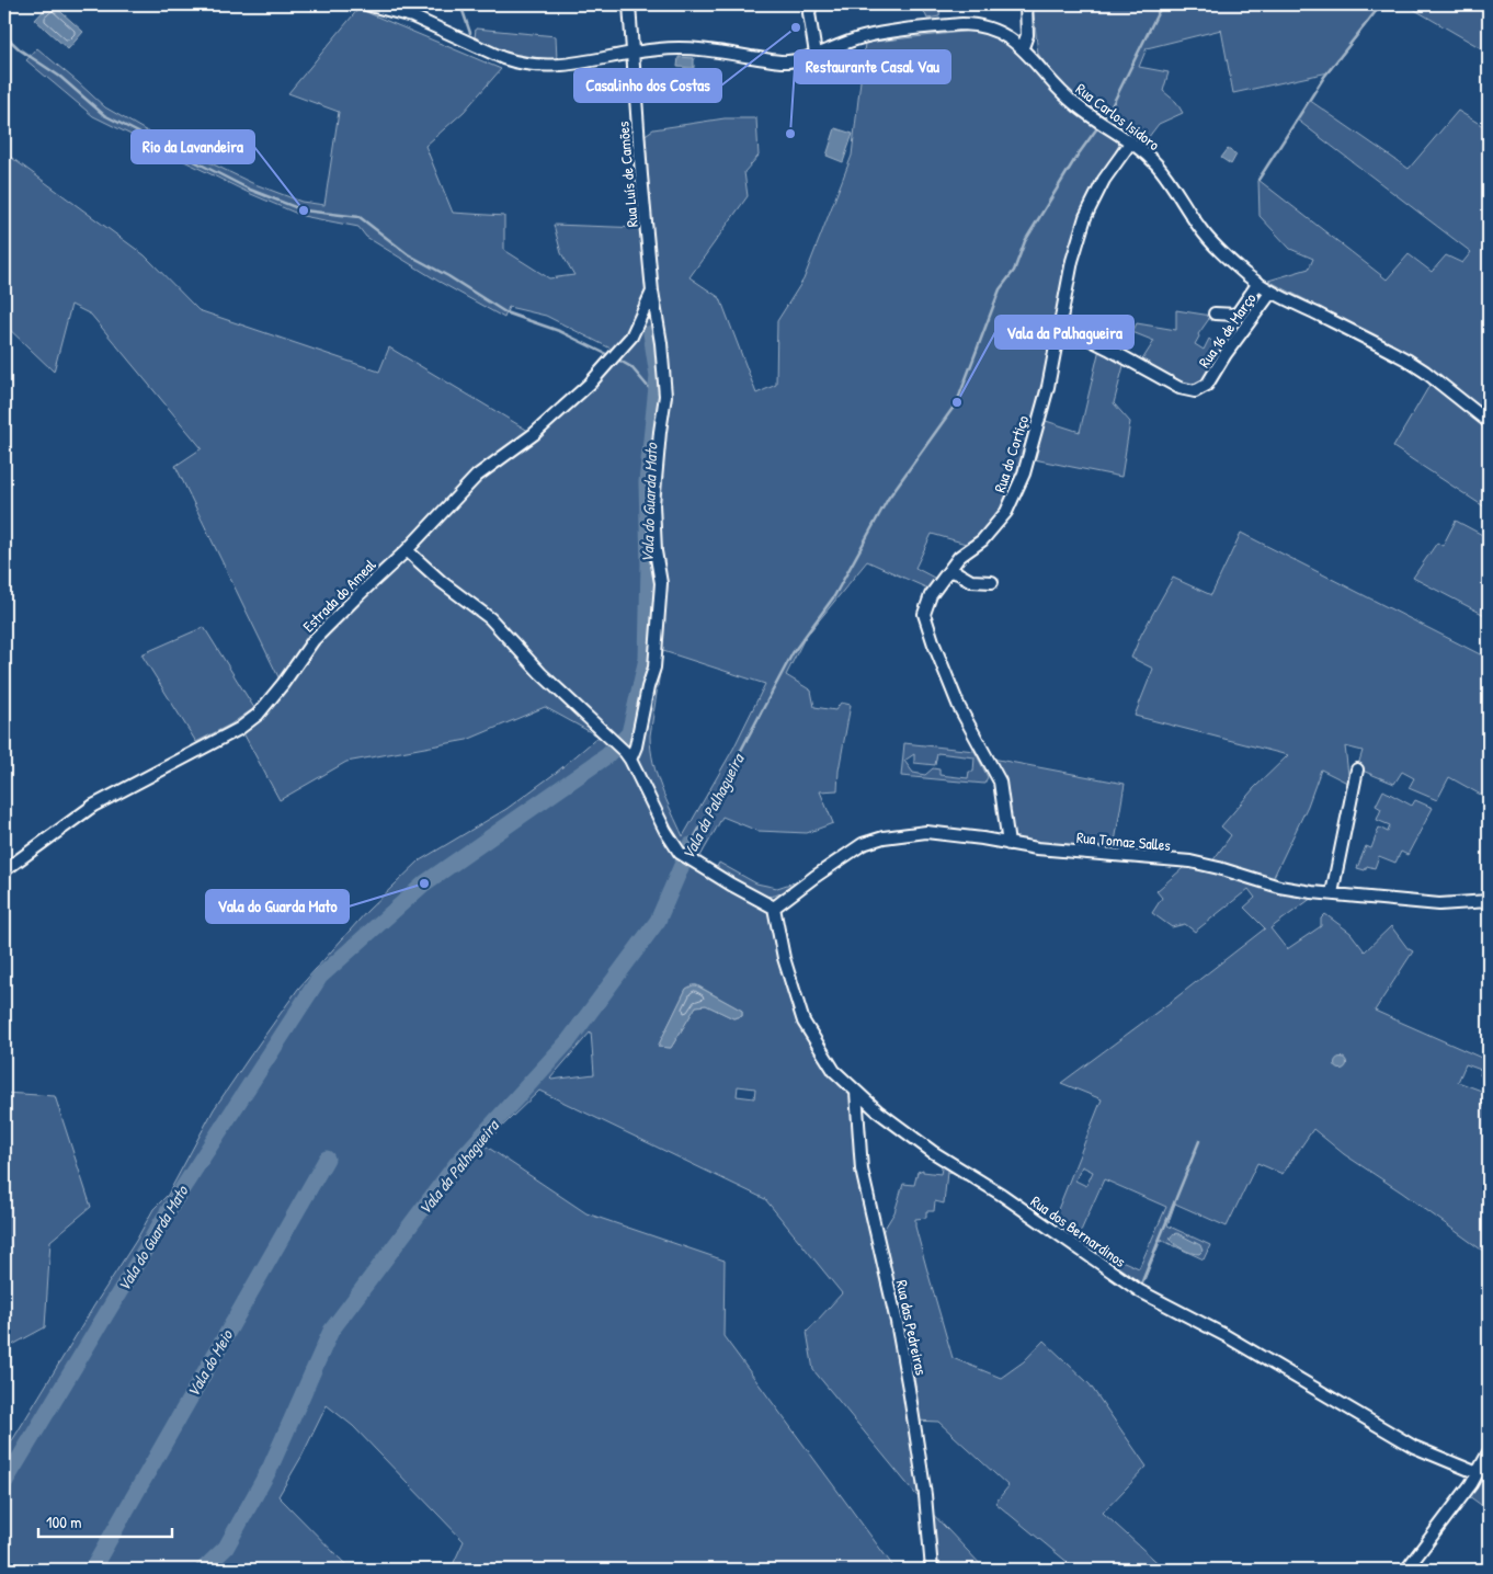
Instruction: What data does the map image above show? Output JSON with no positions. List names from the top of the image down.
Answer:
{
  "streets": {
    "street": [
      "Rua Carlos Isidoro",
      "Rua Luís de Camões",
      "Rua 16 de Março",
      "Rua do Cortiço",
      "Estrada do Ameal",
      "Rua Tomaz Salles",
      "Rua dos Bernardinos",
      "Rua das Pedreiras"
    ]
  },
  "crossings": [
    ["Rua Carlos Isidoro", "Rua Luís de Camões"],
    ["Rua Carlos Isidoro", "Rua 16 de Março"],
    ["Rua Carlos Isidoro", "Rua do Cortiço"],
    ["Rua Luís de Camões", "Estrada do Ameal"],
    ["Rua 16 de Março", "Rua do Cortiço"],
    ["Rua do Cortiço", "Rua Tomaz Salles"],
    ["Rua Tomaz Salles", "Rua dos Bernardinos"],
    ["Rua dos Bernardinos", "Rua das Pedreiras"]
  ],
  "water": ["Vala do Guarda Mato", "Vala da Palhagueira", "Vala do Meio"],
  "places": [
    "Casalinho dos Costas",
    "Restaurante Casal Vau",
    "Rio da Lavandeira",
    "Vala da Palhagueira",
    "Vala do Guarda Mato"
  ],
  "scale_bar": "100 m"
}
